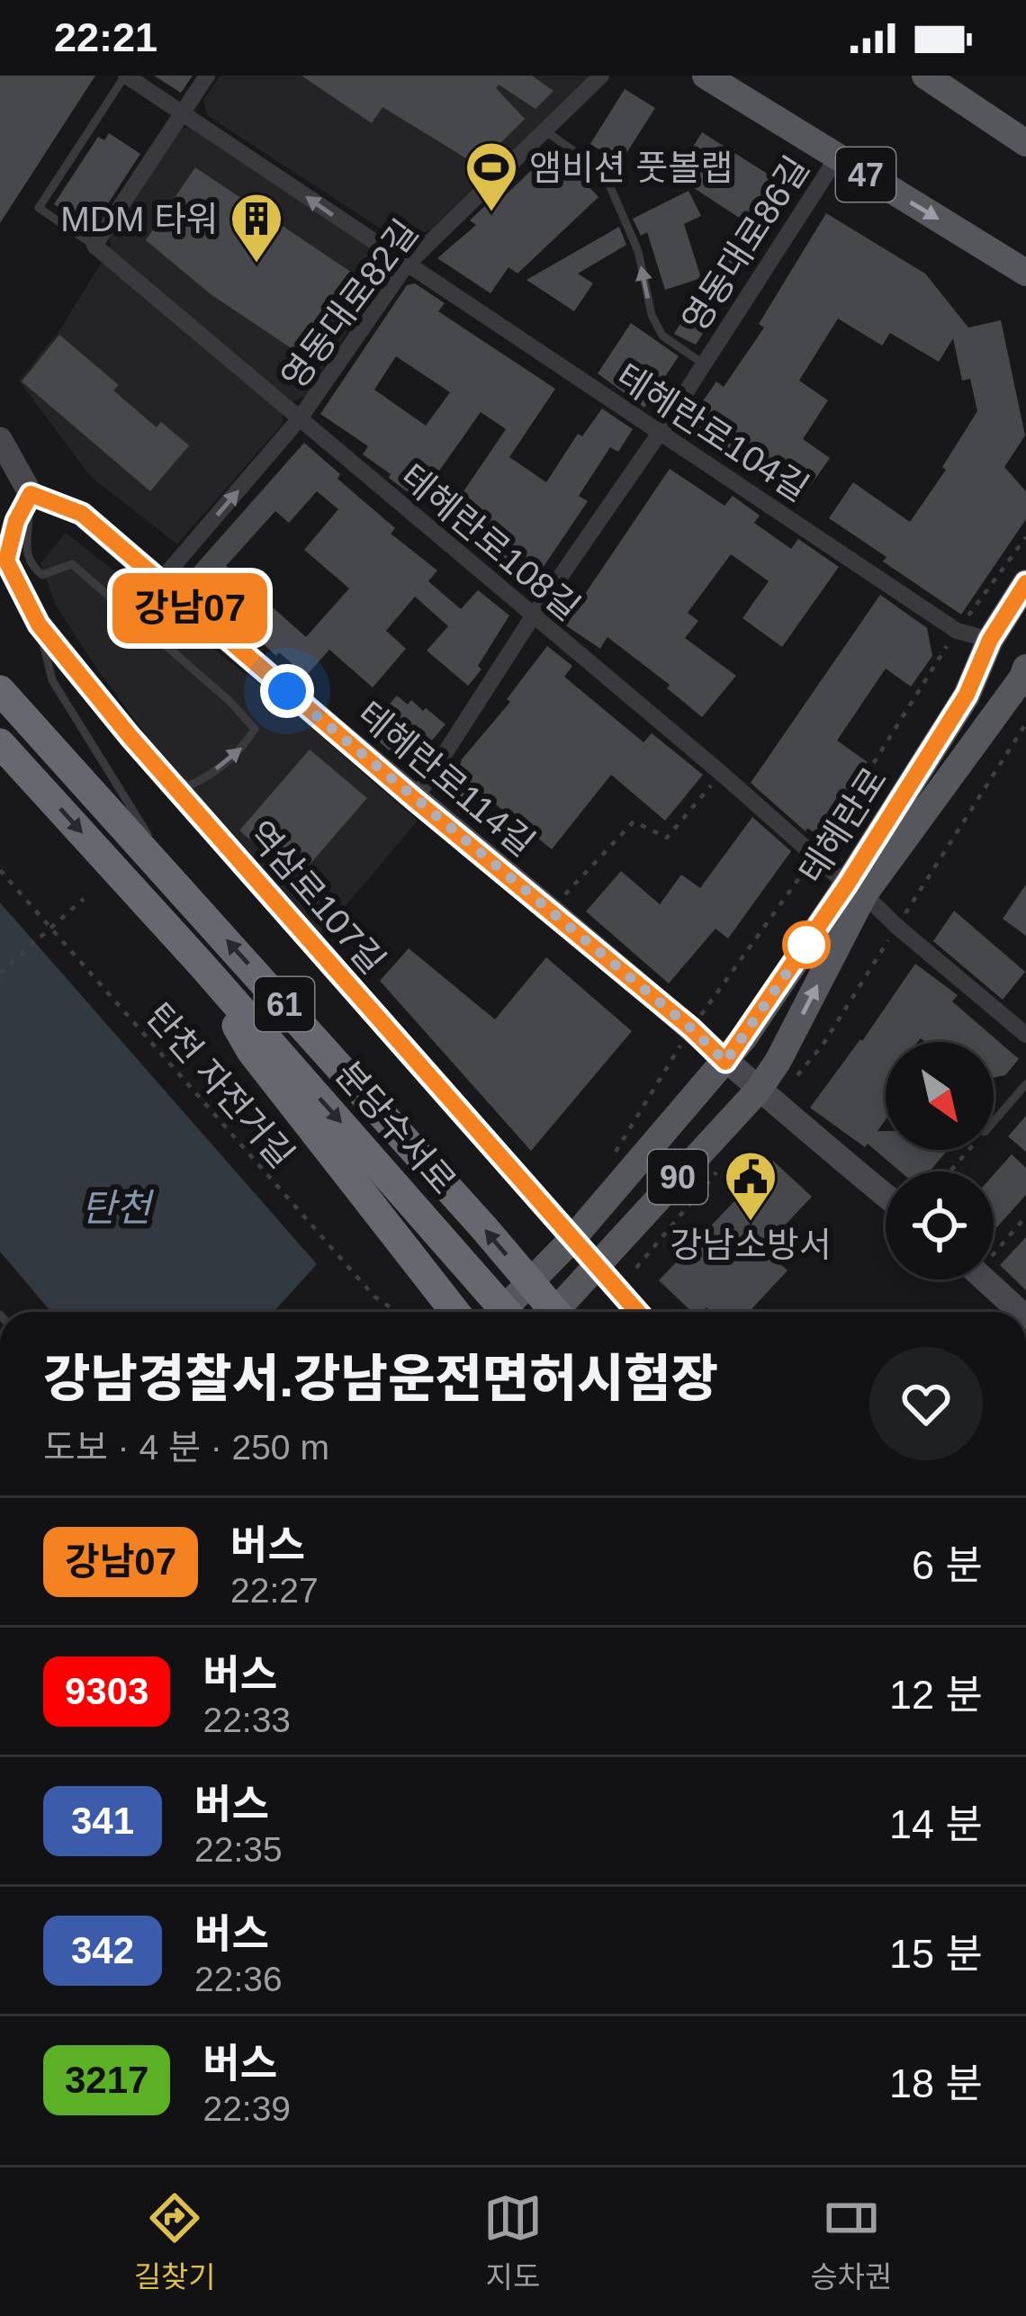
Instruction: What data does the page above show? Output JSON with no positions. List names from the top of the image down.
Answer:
{
  "streets": {
    "highway": ["61", "분당수서로"],
    "main road": ["47", "테헤란로", "90"],
    "street": [
      "영동대로86길",
      "영동대로82길",
      "테헤란로104길",
      "테헤란로108길",
      "테헤란로114길",
      "역삼로107길"
    ],
    "path": ["탄천 자전거길"]
  },
  "crossings": [
    ["47", "영동대로86길"],
    ["영동대로86길", "영동대로82길"],
    ["영동대로86길", "테헤란로104길"],
    ["영동대로86길", "테헤란로108길"],
    ["영동대로86길", "테헤란로114길"],
    ["영동대로82길", "테헤란로104길"],
    ["영동대로82길", "테헤란로108길"],
    ["영동대로82길", "테헤란로114길"],
    ["테헤란로104길", "테헤란로"],
    ["테헤란로108길", "테헤란로"],
    ["테헤란로114길", "테헤란로"],
    ["테헤란로", "역삼로107길"],
    ["테헤란로", "90"],
    ["역삼로107길", "90"]
  ],
  "water": ["탄천"],
  "places": {
    "sports": ["앰비션 풋볼랩"],
    "building": ["MDM 타워"],
    "public building": ["강남소방서"]
  },
  "lines": ["bus line 강남07"],
  "north": "bottom right",
  "page": {
    "status": "22:21",
    "on_map": "강남07",
    "heading": ["강남경찰서.강남운전면허시험장", "도보 · 4 분 · 250 m"],
    "list": [
      {
        "mark": "강남07",
        "name": "버스",
        "note": "22:27",
        "value": "6 분"
      },
      {
        "mark": "9303",
        "name": "버스",
        "note": "22:33",
        "value": "12 분"
      },
      {
        "mark": "341",
        "name": "버스",
        "note": "22:35",
        "value": "14 분"
      },
      {
        "mark": "342",
        "name": "버스",
        "note": "22:36",
        "value": "15 분"
      },
      {
        "mark": "3217",
        "name": "버스",
        "note": "22:39",
        "value": "18 분"
      }
    ],
    "tabs": ["길찾기", "지도", "승차권"]
  }
}
